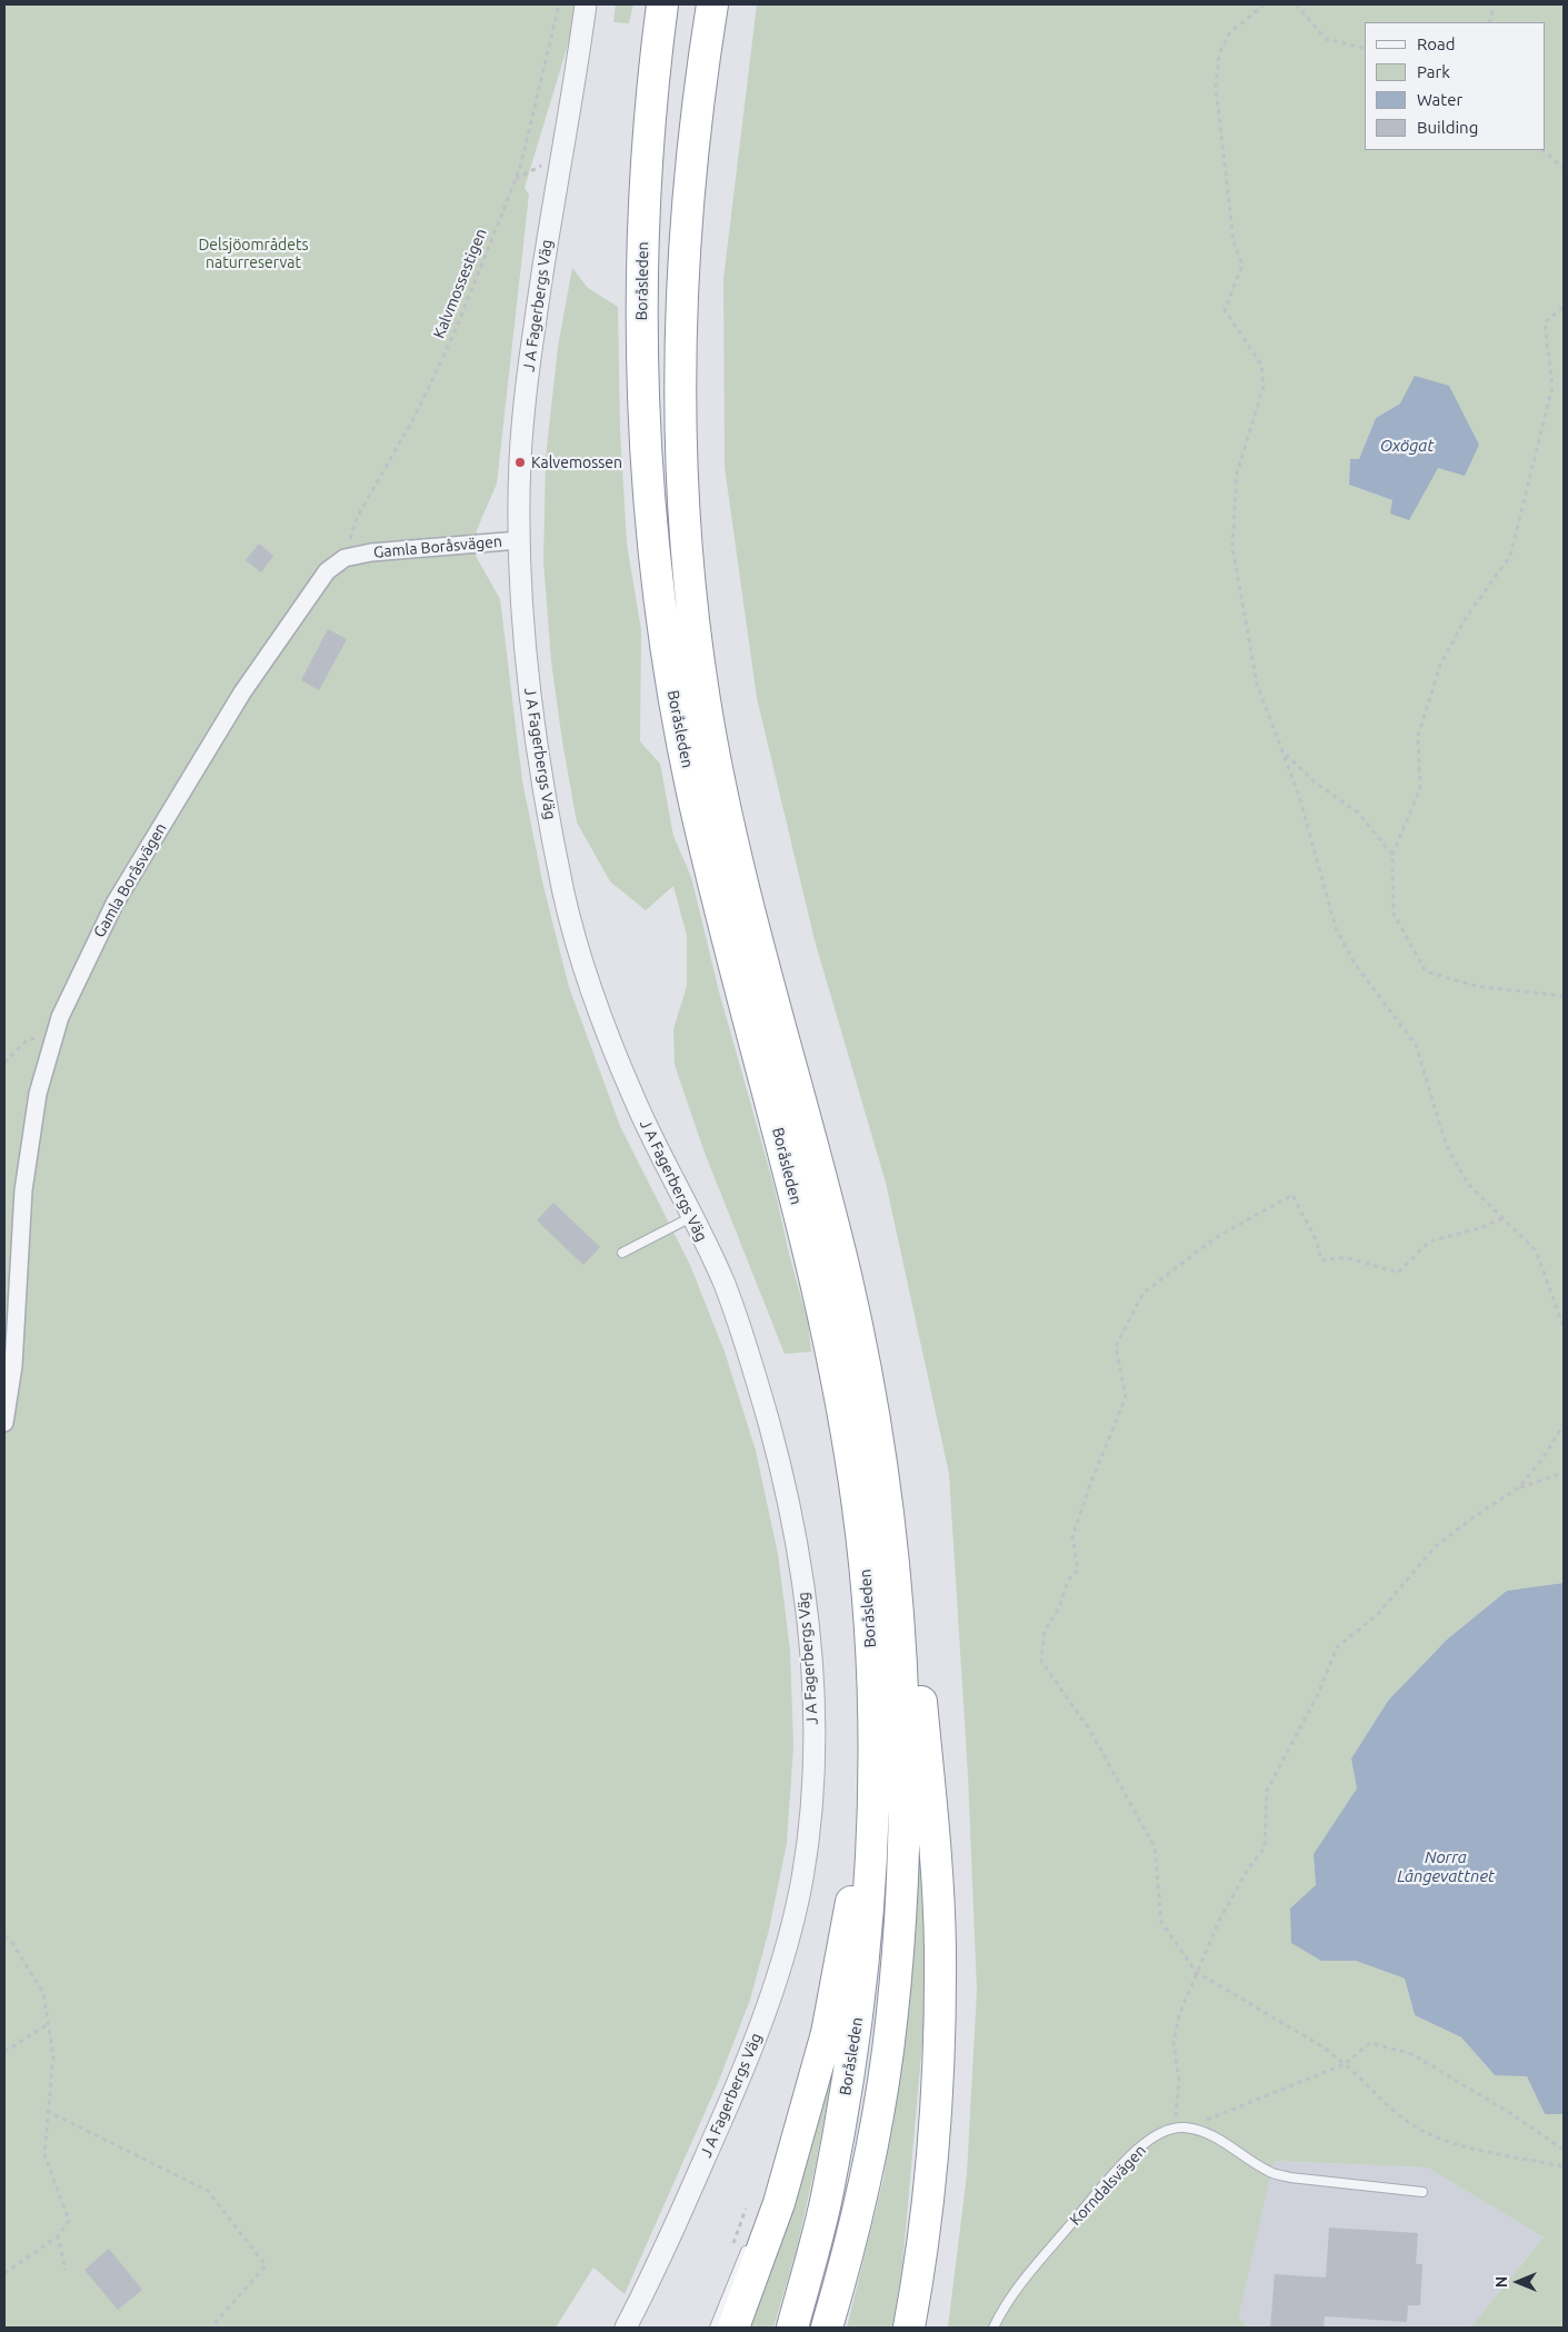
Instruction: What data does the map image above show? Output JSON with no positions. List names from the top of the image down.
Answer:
{
  "streets": {
    "highway": ["Boråsleden"],
    "street": ["J A Fagerbergs Väg", "Gamla Boråsvägen"],
    "lane": ["Korndalsvägen"],
    "path": ["Kalvmossestigen"]
  },
  "crossings": [
    ["Kalvmossestigen", "Gamla Boråsvägen"],
    ["J A Fagerbergs Väg", "Gamla Boråsvägen"]
  ],
  "water": ["Oxögat", "Norra Långevattnet"],
  "parks": ["Delsjöområdets naturreservat"],
  "places": ["Kalvemossen"],
  "legend": [
    "Road",
    "Park",
    "Water",
    "Building"
  ],
  "north": "left"
}
